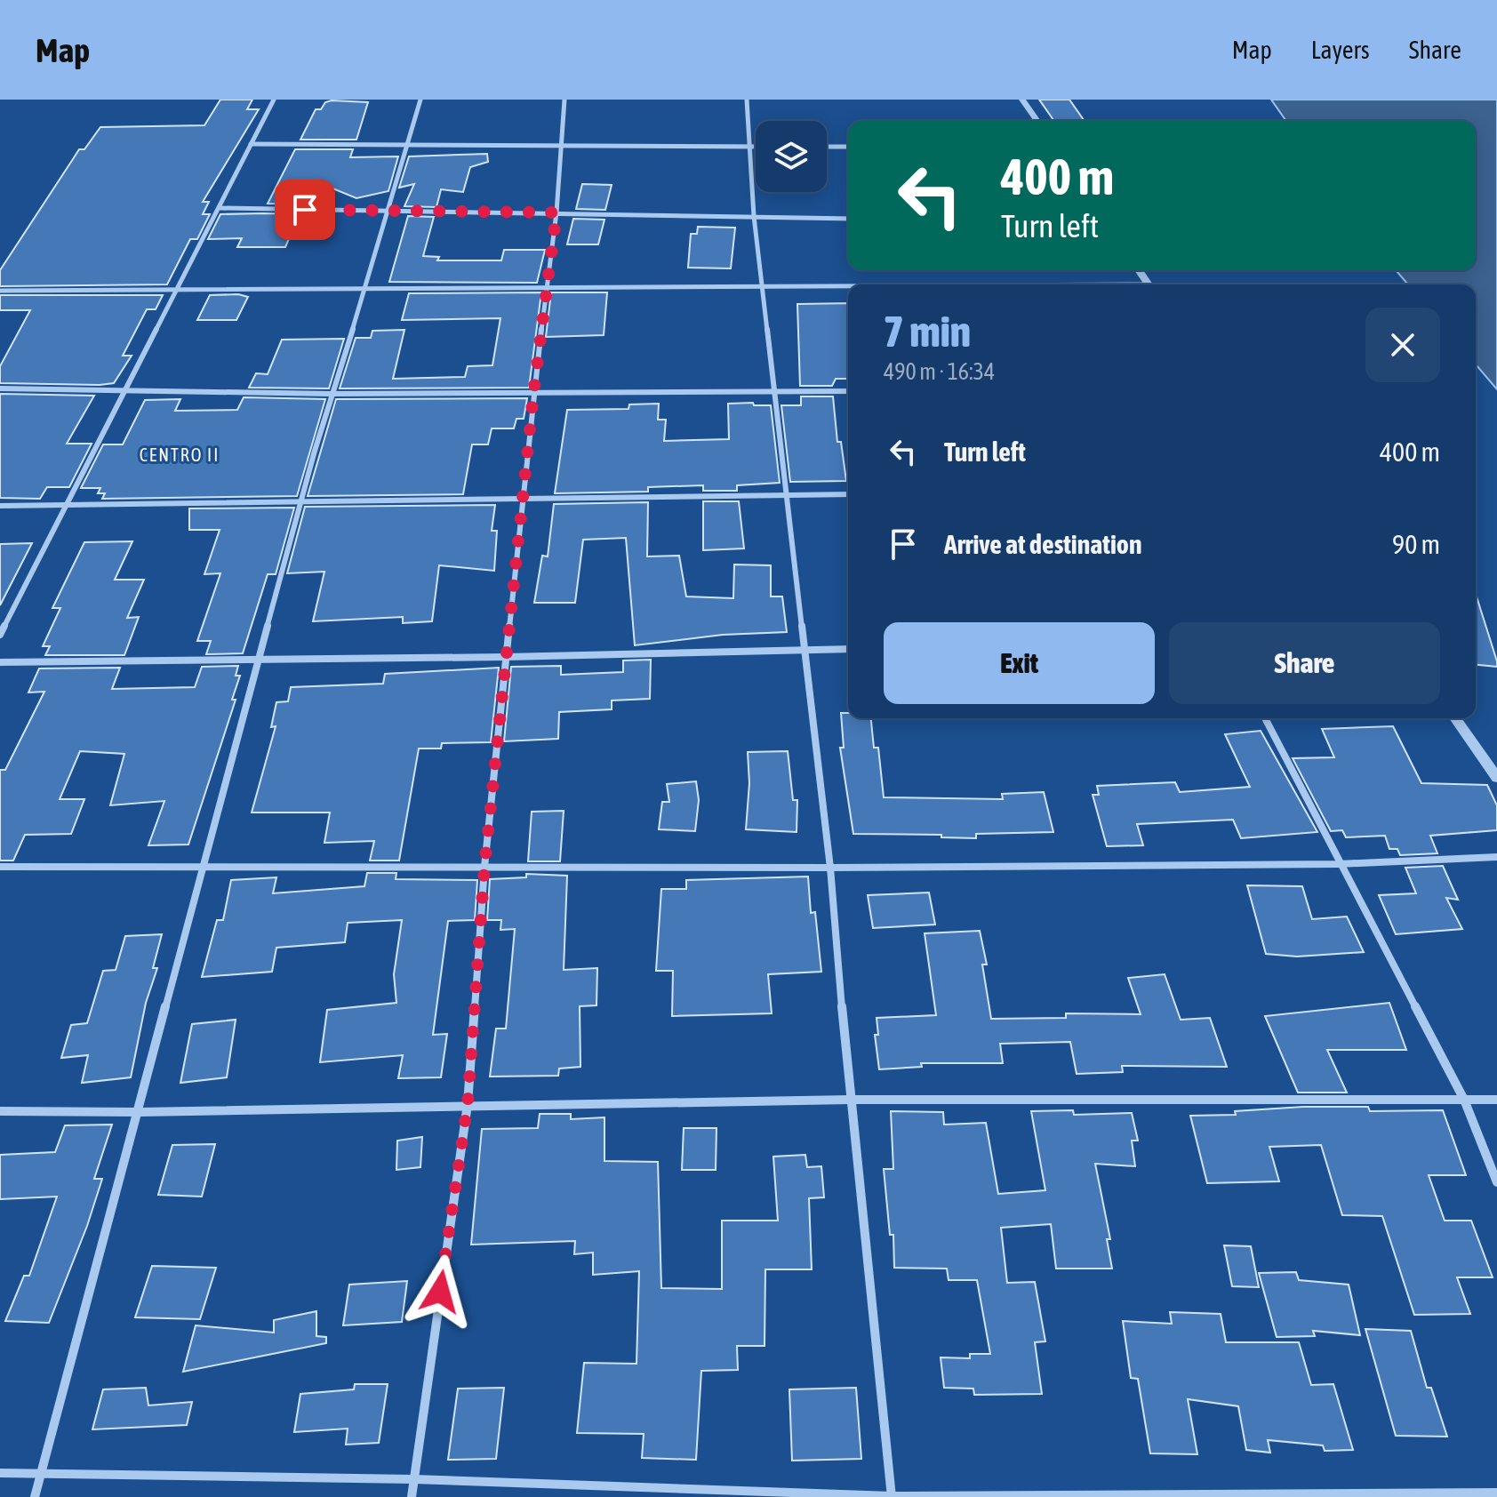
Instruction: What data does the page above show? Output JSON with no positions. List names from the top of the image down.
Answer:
{
  "districts": ["CENTRO II"],
  "page": {
    "header": "Map",
    "nav": ["Map", "Layers", "Share"],
    "turn": ["400 m", "Turn left"],
    "heading": ["7 min", "490 m · 16:34"],
    "list": [
      {
        "name": "Turn left",
        "value": "400 m"
      },
      {
        "name": "Arrive at destination",
        "value": "90 m"
      }
    ],
    "buttons": ["Exit", "Share"]
  }
}
